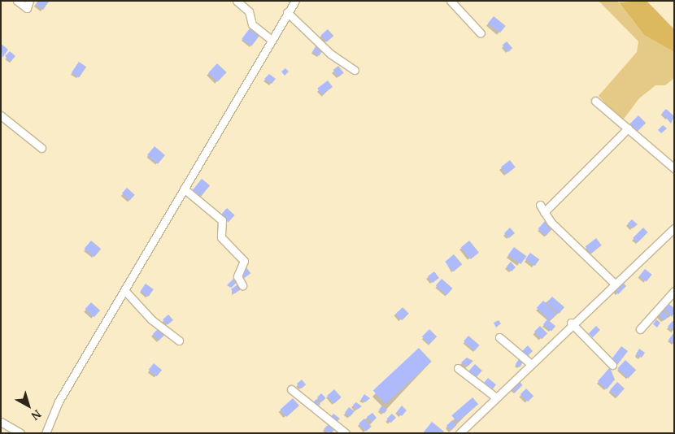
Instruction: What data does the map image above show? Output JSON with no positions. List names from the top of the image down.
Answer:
{
  "north": "bottom right"
}
